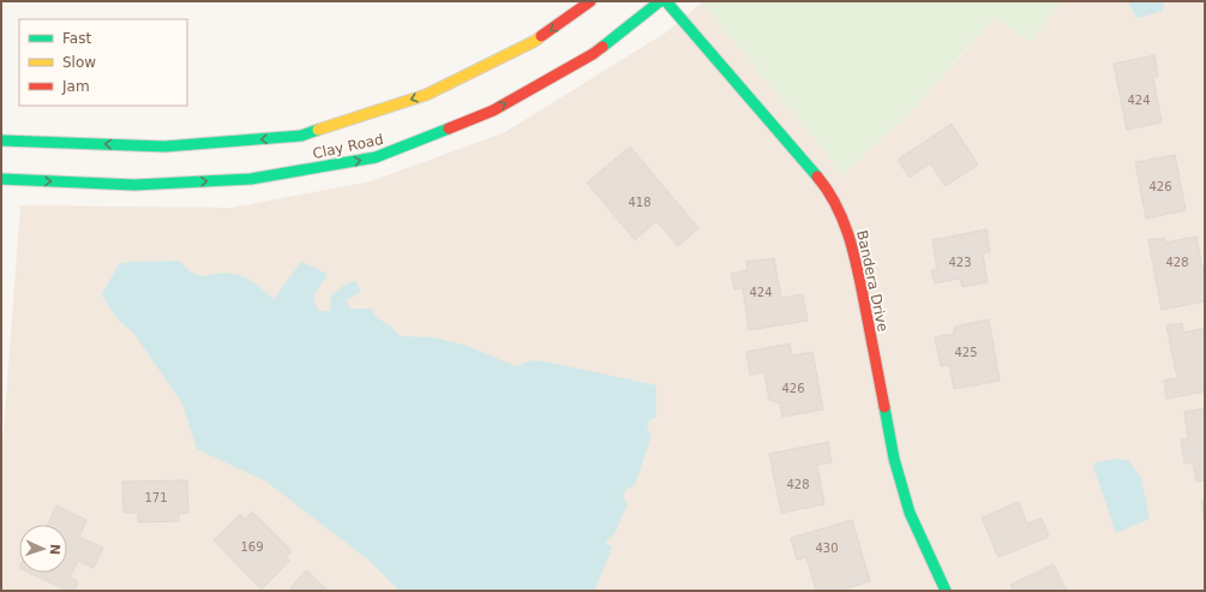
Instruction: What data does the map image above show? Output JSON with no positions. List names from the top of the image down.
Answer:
{
  "streets": {
    "main road": ["Clay Road", "Bandera Drive"]
  },
  "house_numbers": [
    "424",
    "426",
    "418",
    "423",
    "428",
    "424",
    "425",
    "426",
    "428",
    "171",
    "169",
    "430"
  ],
  "legend": ["Fast", "Slow", "Jam"],
  "north": "right"
}
